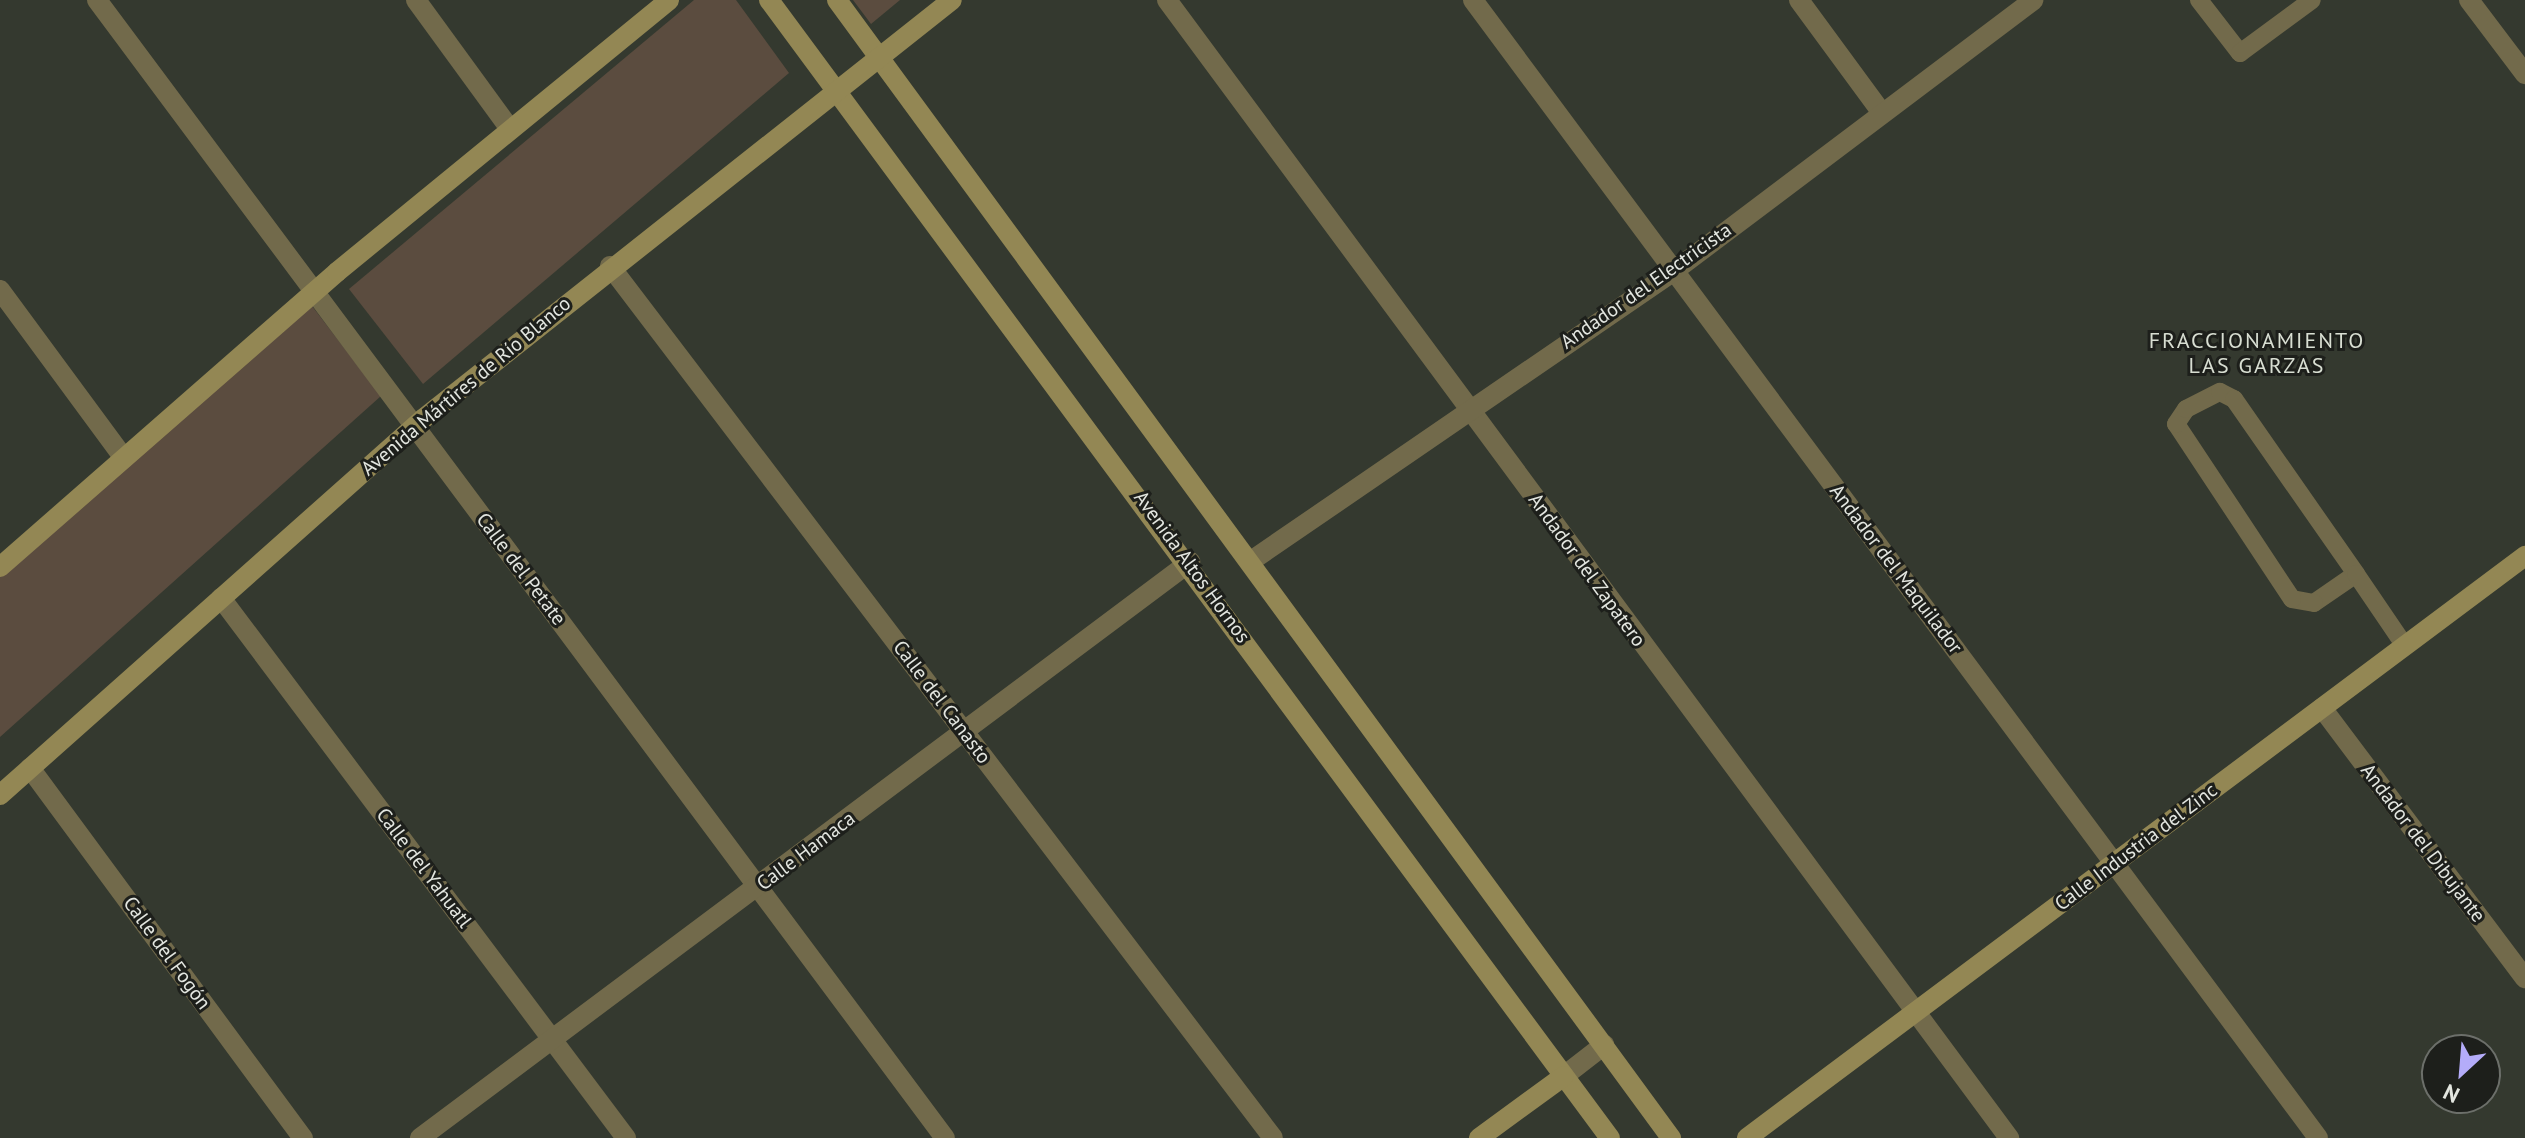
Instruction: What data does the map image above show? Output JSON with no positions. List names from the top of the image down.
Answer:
{
  "streets": {
    "street": [
      "Andador del Electricista",
      "Avenida Mártires de Río Blanco",
      "Avenida Altos Hornos",
      "Calle del Petate",
      "Andador del Maquilador",
      "Andador del Zapatero",
      "Calle del Canasto",
      "Andador del Dibujante",
      "Calle Industria del Zinc",
      "Calle Hamaca",
      "Calle del Yahuatl",
      "Calle del Fogón"
    ]
  },
  "crossings": [
    ["Andador del Electricista", "Andador del Maquilador"],
    ["Andador del Electricista", "Andador del Zapatero"],
    ["Avenida Mártires de Río Blanco", "Avenida Altos Hornos"],
    ["Avenida Mártires de Río Blanco", "Calle del Petate"],
    ["Avenida Mártires de Río Blanco", "Calle del Canasto"],
    ["Avenida Mártires de Río Blanco", "Calle del Yahuatl"],
    ["Avenida Mártires de Río Blanco", "Calle del Fogón"],
    ["Avenida Altos Hornos", "Calle Hamaca"],
    ["Calle del Petate", "Calle Hamaca"],
    ["Andador del Maquilador", "Calle Industria del Zinc"],
    ["Andador del Zapatero", "Calle Industria del Zinc"],
    ["Calle del Canasto", "Calle Hamaca"],
    ["Andador del Dibujante", "Calle Industria del Zinc"],
    ["Calle Hamaca", "Calle del Yahuatl"]
  ],
  "districts": ["FRACCIONAMIENTO LAS GARZAS"],
  "north": "bottom left"
}
